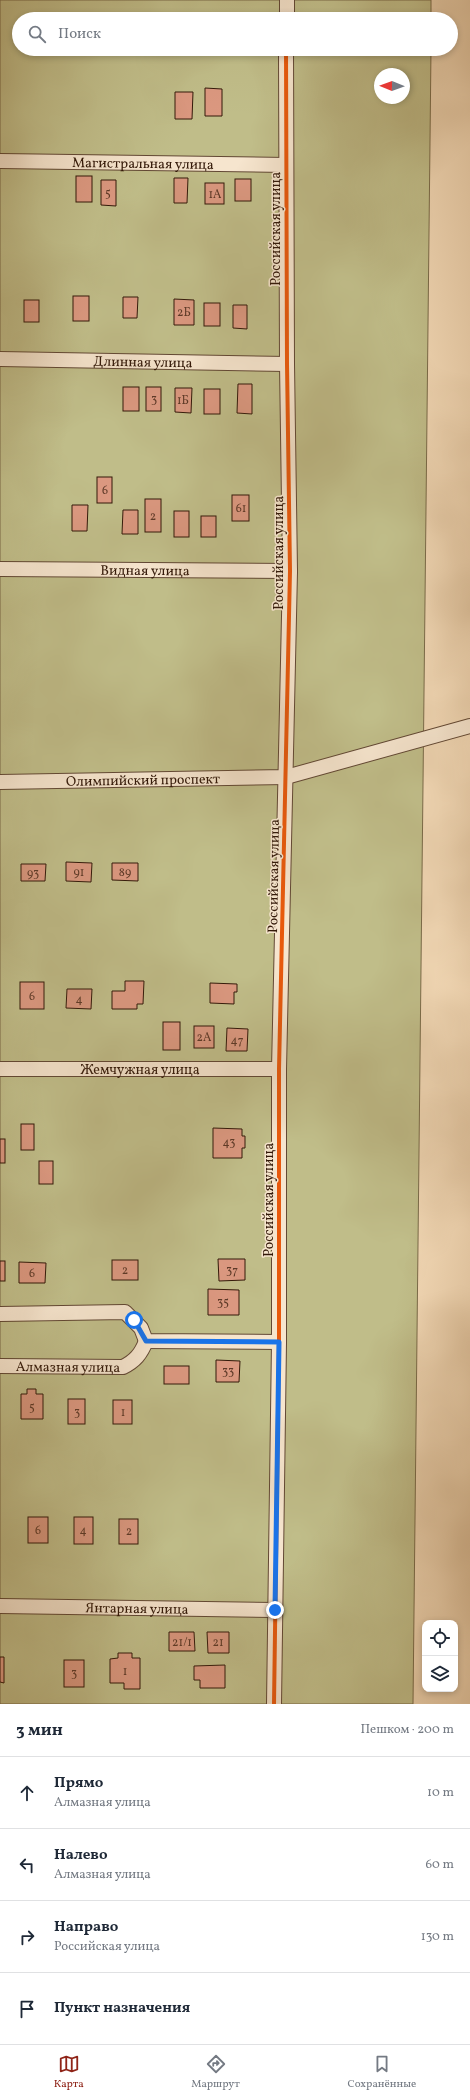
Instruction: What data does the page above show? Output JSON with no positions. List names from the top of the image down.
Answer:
{
  "streets": {
    "street": [
      "Магистральная улица",
      "Российская улица",
      "Длинная улица",
      "Видная улица",
      "Олимпийский проспект",
      "Жемчужная улица",
      "Алмазная улица",
      "Янтарная улица"
    ]
  },
  "crossings": [
    ["Магистральная улица", "Российская улица"],
    ["Российская улица", "Длинная улица"],
    ["Российская улица", "Видная улица"],
    ["Российская улица", "Олимпийский проспект"],
    ["Российская улица", "Жемчужная улица"],
    ["Российская улица", "Янтарная улица"]
  ],
  "house_numbers": [
    "5",
    "1А",
    "2Б",
    "3",
    "1Б",
    "6",
    "61",
    "2",
    "91",
    "89",
    "93",
    "6",
    "4",
    "2А",
    "47",
    "43",
    "2",
    "37",
    "6",
    "35",
    "33",
    "5",
    "3",
    "1",
    "6",
    "4",
    "2",
    "21/1",
    "21",
    "1",
    "3"
  ],
  "north": "left",
  "page": {
    "search": "Поиск",
    "heading": ["3 мин", "Пешком · 200 m"],
    "list": [
      ["Прямо", "Алмазная улица", "10 m"],
      ["Налево", "Алмазная улица", "60 m"],
      ["Направо", "Российская улица", "130 m"],
      "Пункт назначения"
    ],
    "nav": ["Карта", "Маршрут", "Сохранённые"]
  }
}
